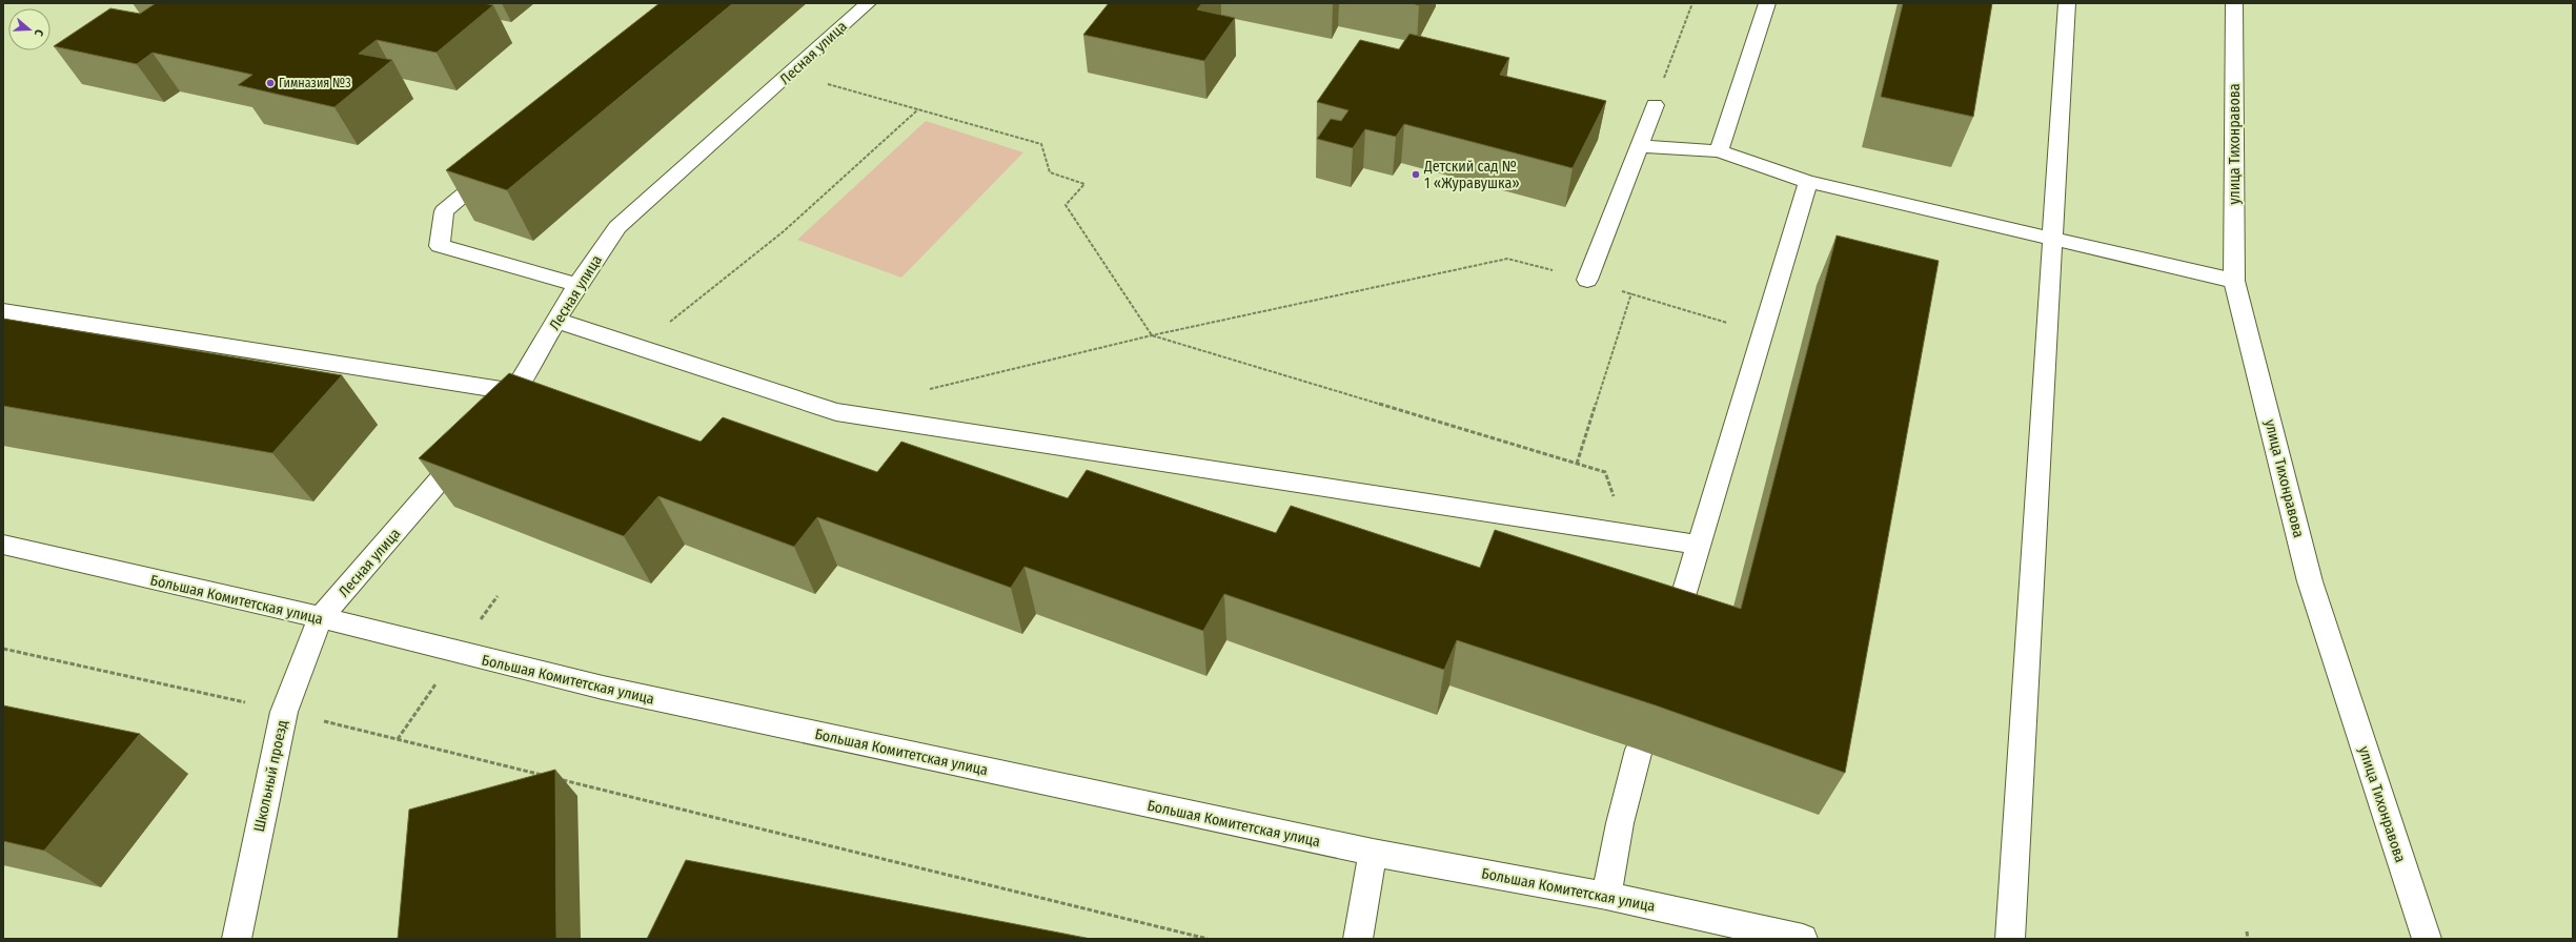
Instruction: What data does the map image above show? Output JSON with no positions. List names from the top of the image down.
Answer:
{
  "streets": {
    "street": [
      "Лесная улица",
      "улица Тихонравова",
      "Большая Комитетская улица",
      "Школьный проезд"
    ]
  },
  "crossings": [
    ["Лесная улица", "Большая Комитетская улица"],
    ["Лесная улица", "Школьный проезд"],
    ["Большая Комитетская улица", "Школьный проезд"]
  ],
  "places": ["Гимназия №3", "Детский сад № 1 «Журавушка»"],
  "north": "right"
}
